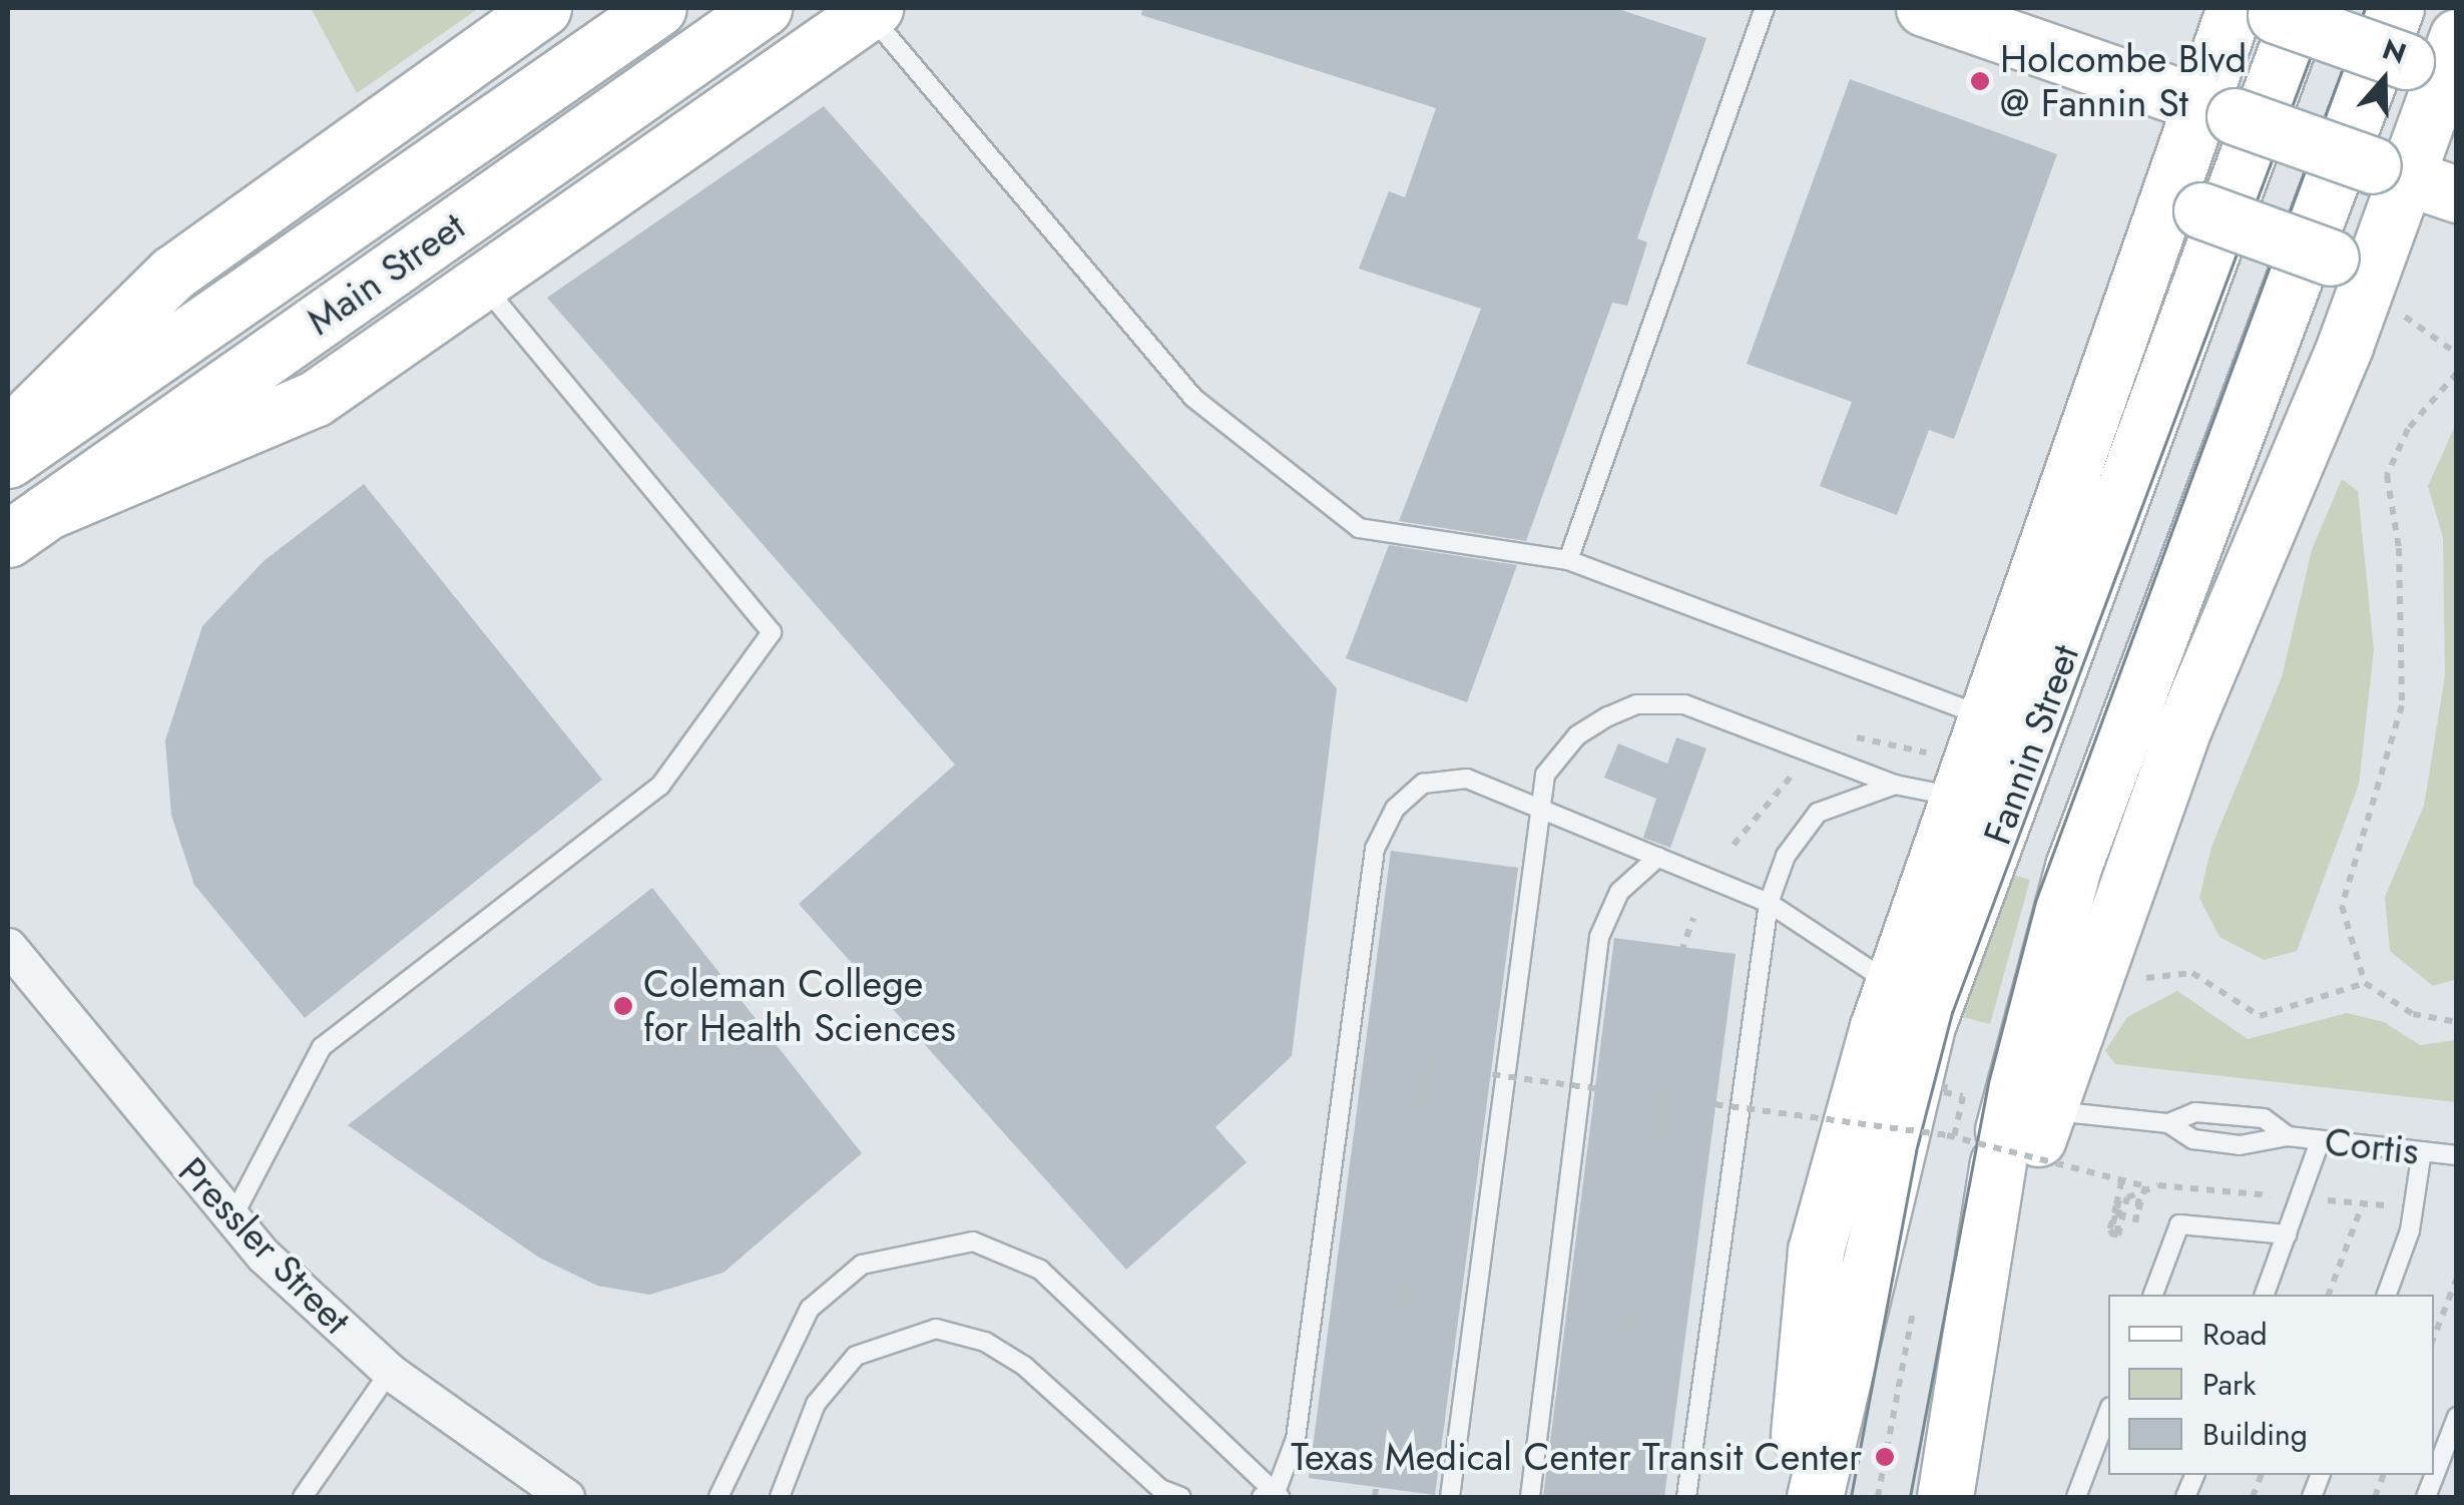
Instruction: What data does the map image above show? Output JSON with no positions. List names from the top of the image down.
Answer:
{
  "streets": {
    "main road": ["Main Street", "Fannin Street"],
    "street": ["Pressler Street"],
    "lane": ["Cortis"]
  },
  "places": ["Holcombe Blvd @ Fannin St", "Coleman College for Health Sciences", "Texas Medical Center Transit Center"],
  "legend": ["Road", "Park", "Building"],
  "north": "top"
}
